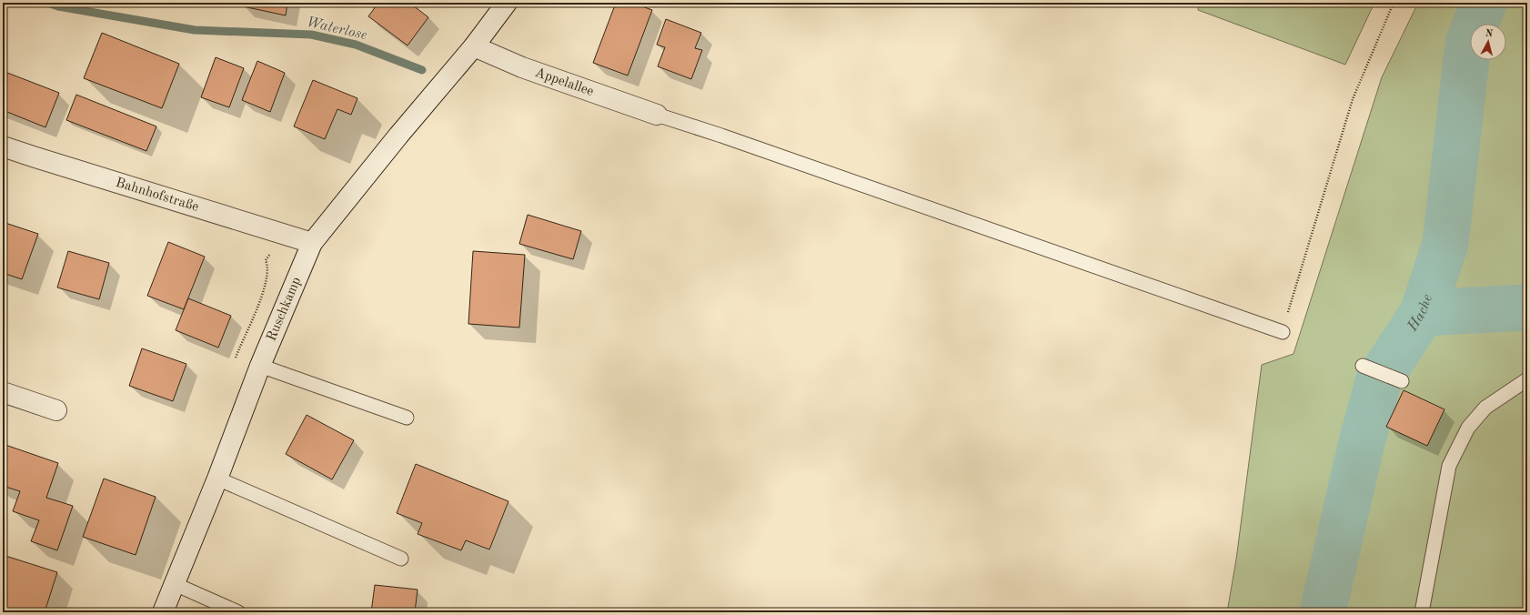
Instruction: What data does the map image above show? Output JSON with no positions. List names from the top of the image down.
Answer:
{
  "streets": {
    "main road": ["Appelallee", "Bahnhofstraße", "Ruschkamp"]
  },
  "crossings": [
    ["Appelallee", "Ruschkamp"],
    ["Bahnhofstraße", "Ruschkamp"]
  ],
  "water": ["Waterlose", "Hache"],
  "north": "top"
}
